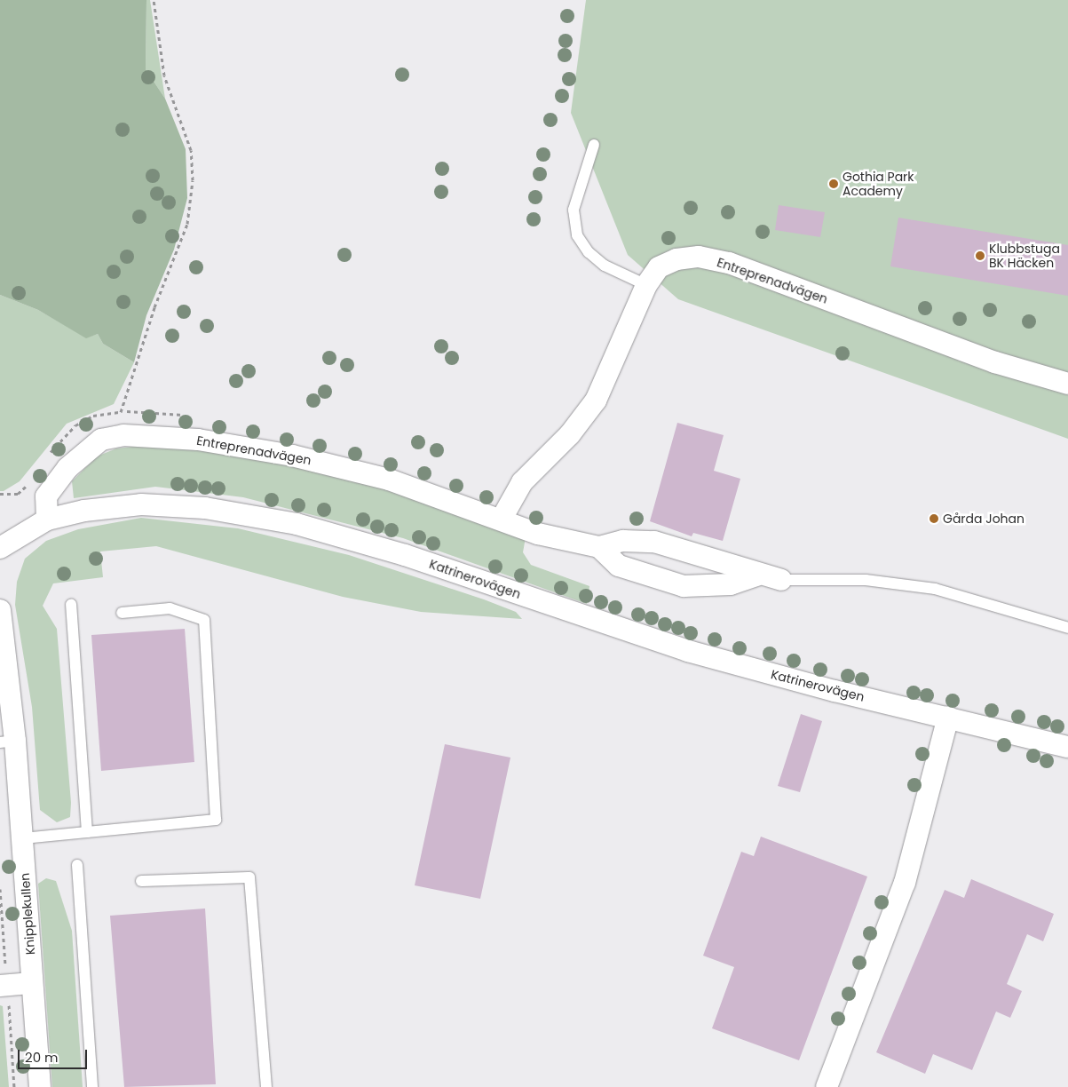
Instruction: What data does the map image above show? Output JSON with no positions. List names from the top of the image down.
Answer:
{
  "streets": {
    "street": ["Entreprenadvägen", "Katrinerovägen", "Knipplekullen"]
  },
  "crossings": [
    ["Entreprenadvägen", "Katrinerovägen"]
  ],
  "places": ["Gothia Park Academy", "Klubbstuga BK Häcken", "Gårda Johan"],
  "scale_bar": "20 m"
}
